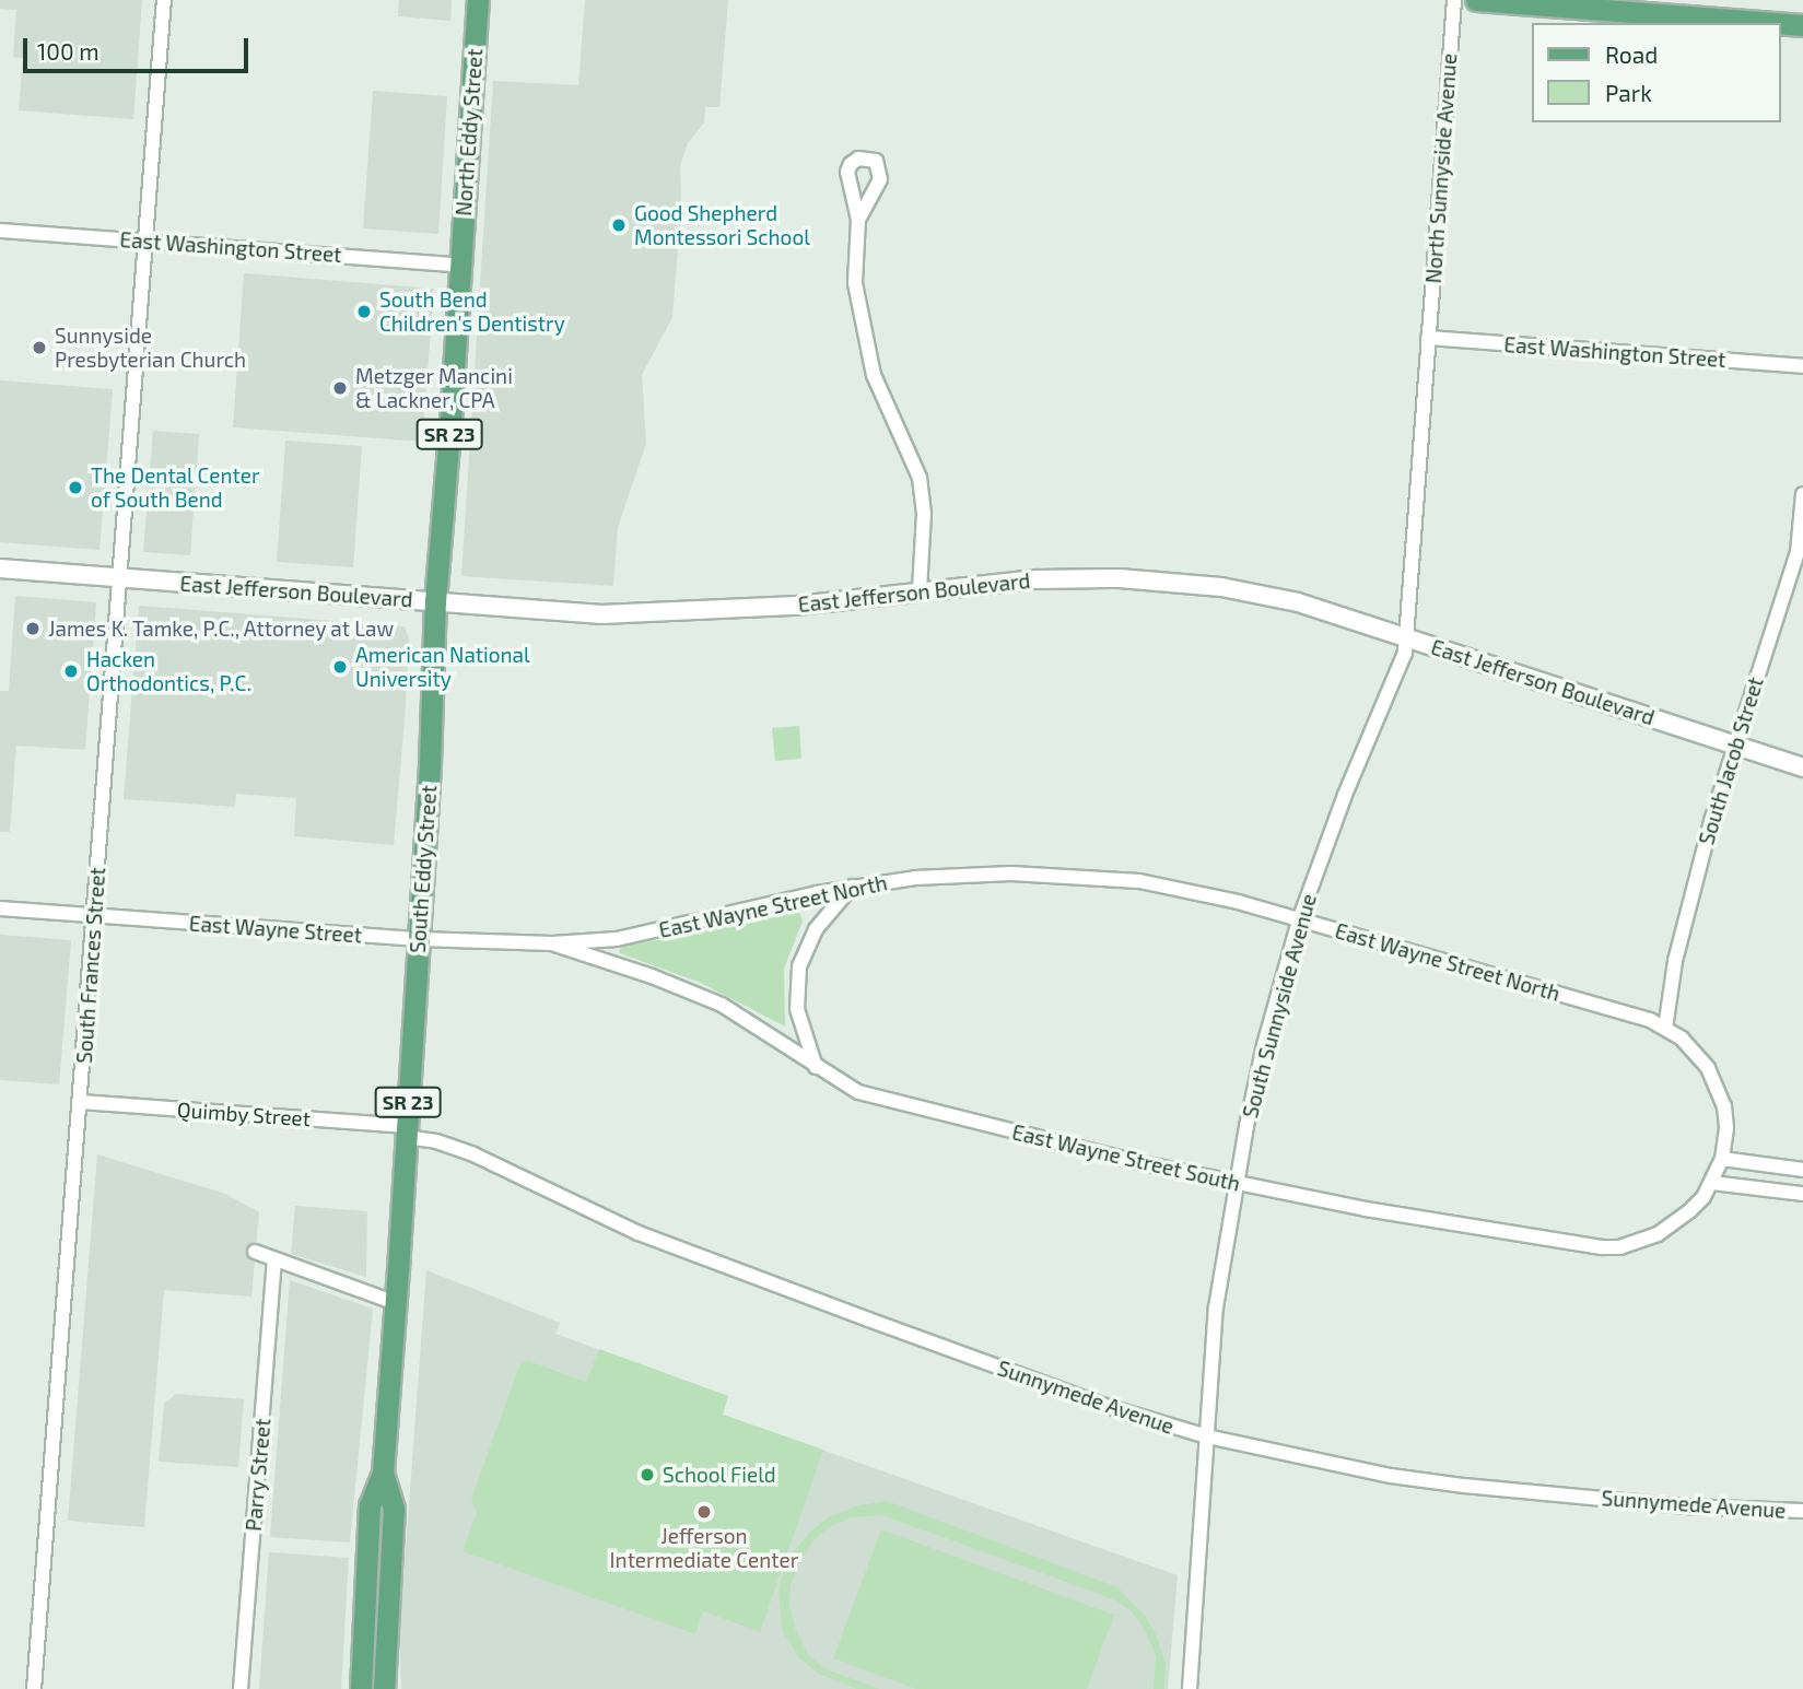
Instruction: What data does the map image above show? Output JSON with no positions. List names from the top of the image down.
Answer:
{
  "streets": {
    "main road": ["North Eddy Street", "SR 23", "South Eddy Street"],
    "street": [
      "North Sunnyside Avenue",
      "East Washington Street",
      "East Jefferson Boulevard",
      "South Jacob Street",
      "East Wayne Street North",
      "East Wayne Street",
      "South Frances Street",
      "South Sunnyside Avenue",
      "Quimby Street",
      "East Wayne Street South",
      "Sunnymede Avenue",
      "Parry Street"
    ]
  },
  "crossings": [
    ["North Eddy Street", "East Washington Street"],
    ["North Eddy Street", "South Eddy Street"],
    ["North Sunnyside Avenue", "East Washington Street"],
    ["North Sunnyside Avenue", "South Sunnyside Avenue"],
    ["East Washington Street", "South Eddy Street"],
    ["East Washington Street", "South Frances Street"],
    ["East Washington Street", "South Sunnyside Avenue"],
    ["East Jefferson Boulevard", "South Jacob Street"],
    ["East Jefferson Boulevard", "South Eddy Street"],
    ["East Jefferson Boulevard", "South Frances Street"],
    ["East Jefferson Boulevard", "South Sunnyside Avenue"],
    ["South Jacob Street", "East Wayne Street North"],
    ["South Eddy Street", "East Wayne Street"],
    ["South Eddy Street", "Quimby Street"],
    ["South Eddy Street", "Sunnymede Avenue"],
    ["East Wayne Street North", "East Wayne Street"],
    ["East Wayne Street North", "South Sunnyside Avenue"],
    ["East Wayne Street North", "East Wayne Street South"],
    ["East Wayne Street", "South Frances Street"],
    ["East Wayne Street", "East Wayne Street South"],
    ["South Frances Street", "Quimby Street"],
    ["South Sunnyside Avenue", "East Wayne Street South"],
    ["South Sunnyside Avenue", "Sunnymede Avenue"],
    ["Quimby Street", "Sunnymede Avenue"]
  ],
  "places": [
    "Good Shepherd Montessori School",
    "South Bend Children's Dentistry",
    "Sunnyside Presbyterian Church",
    "Metzger Mancini & Lackner, CPA",
    "The Dental Center of South Bend",
    "James K. Tamke, P.C., Attorney at Law",
    "American National University",
    "Hacken Orthodontics, P.C.",
    "School Field",
    "Jefferson Intermediate Center"
  ],
  "legend": ["Road", "Park"],
  "scale_bar": "100 m"
}
